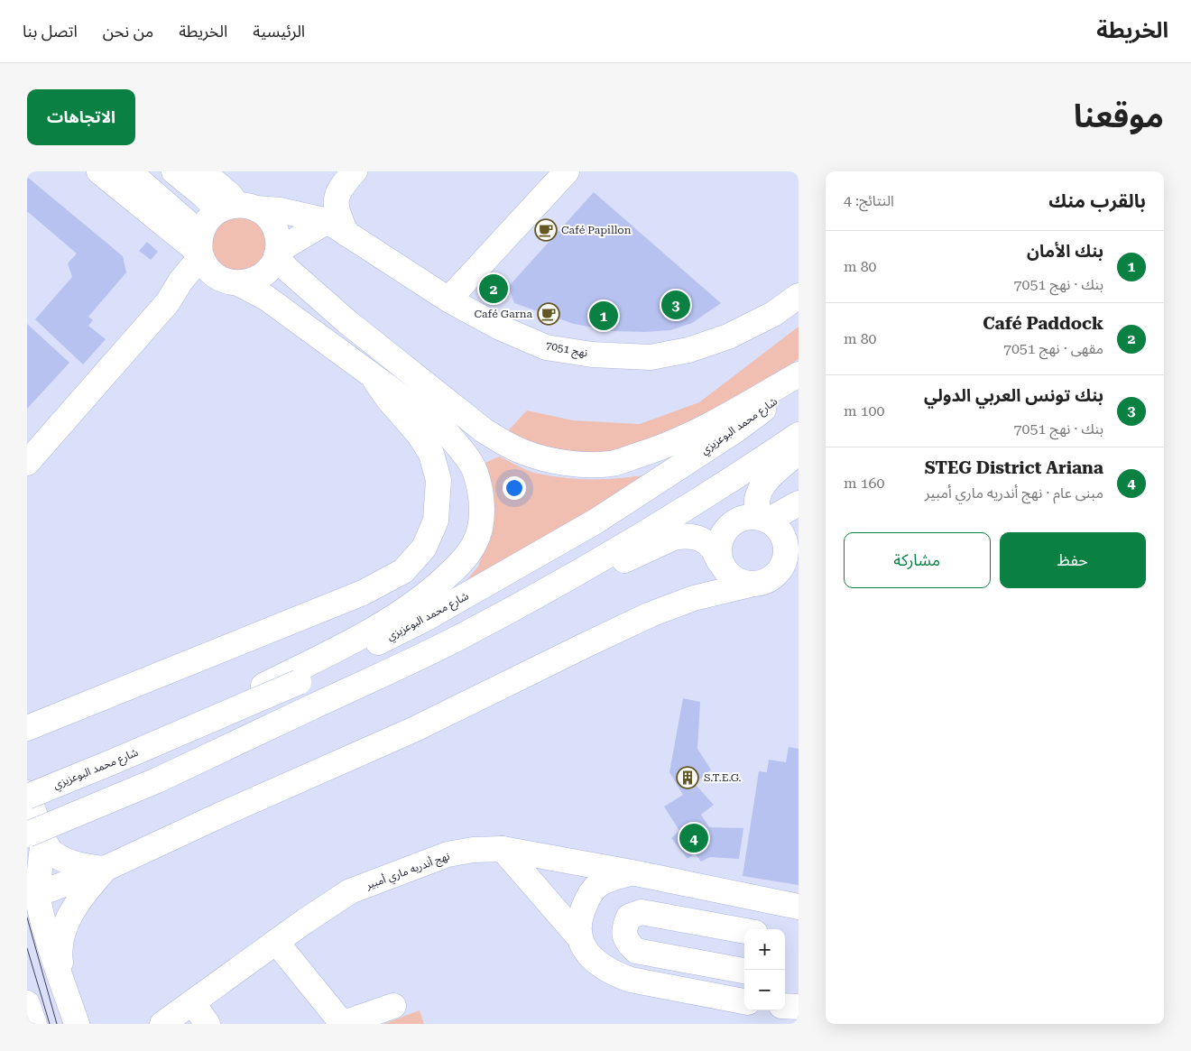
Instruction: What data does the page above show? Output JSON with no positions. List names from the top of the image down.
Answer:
{
  "streets": {
    "main road": ["نهج 7051", "شارع محمد البوعزيزي", "نهج أندريه ماري أمبير"]
  },
  "places": {
    "cafe": ["Café Papillon", "Café Garna"],
    "building": ["S.T.E.G."]
  },
  "page": {
    "header": "الخريطة",
    "nav": [
      "الرئيسية",
      "الخريطة",
      "من نحن",
      "اتصل بنا"
    ],
    "title": "موقعنا",
    "buttons": [
      "الاتجاهات",
      ["حفظ", "مشاركة"]
    ],
    "heading": ["بالقرب منك", "النتائج: 4"],
    "list": [
      {
        "mark": "1",
        "name": "بنك الأمان",
        "note": "بنك · نهج 7051",
        "value": "80 m"
      },
      {
        "mark": "2",
        "name": "Café Paddock",
        "note": "مقهى · نهج 7051",
        "value": "80 m"
      },
      {
        "mark": "3",
        "name": "بنك تونس العربي الدولي",
        "note": "بنك · نهج 7051",
        "value": "100 m"
      },
      {
        "mark": "4",
        "name": "STEG District Ariana",
        "note": "مبنى عام · نهج أندريه ماري أمبير",
        "value": "160 m"
      }
    ],
    "pins": [
      "2",
      "3",
      "1",
      "4"
    ],
    "map_buttons": ["+", "−"]
  }
}
